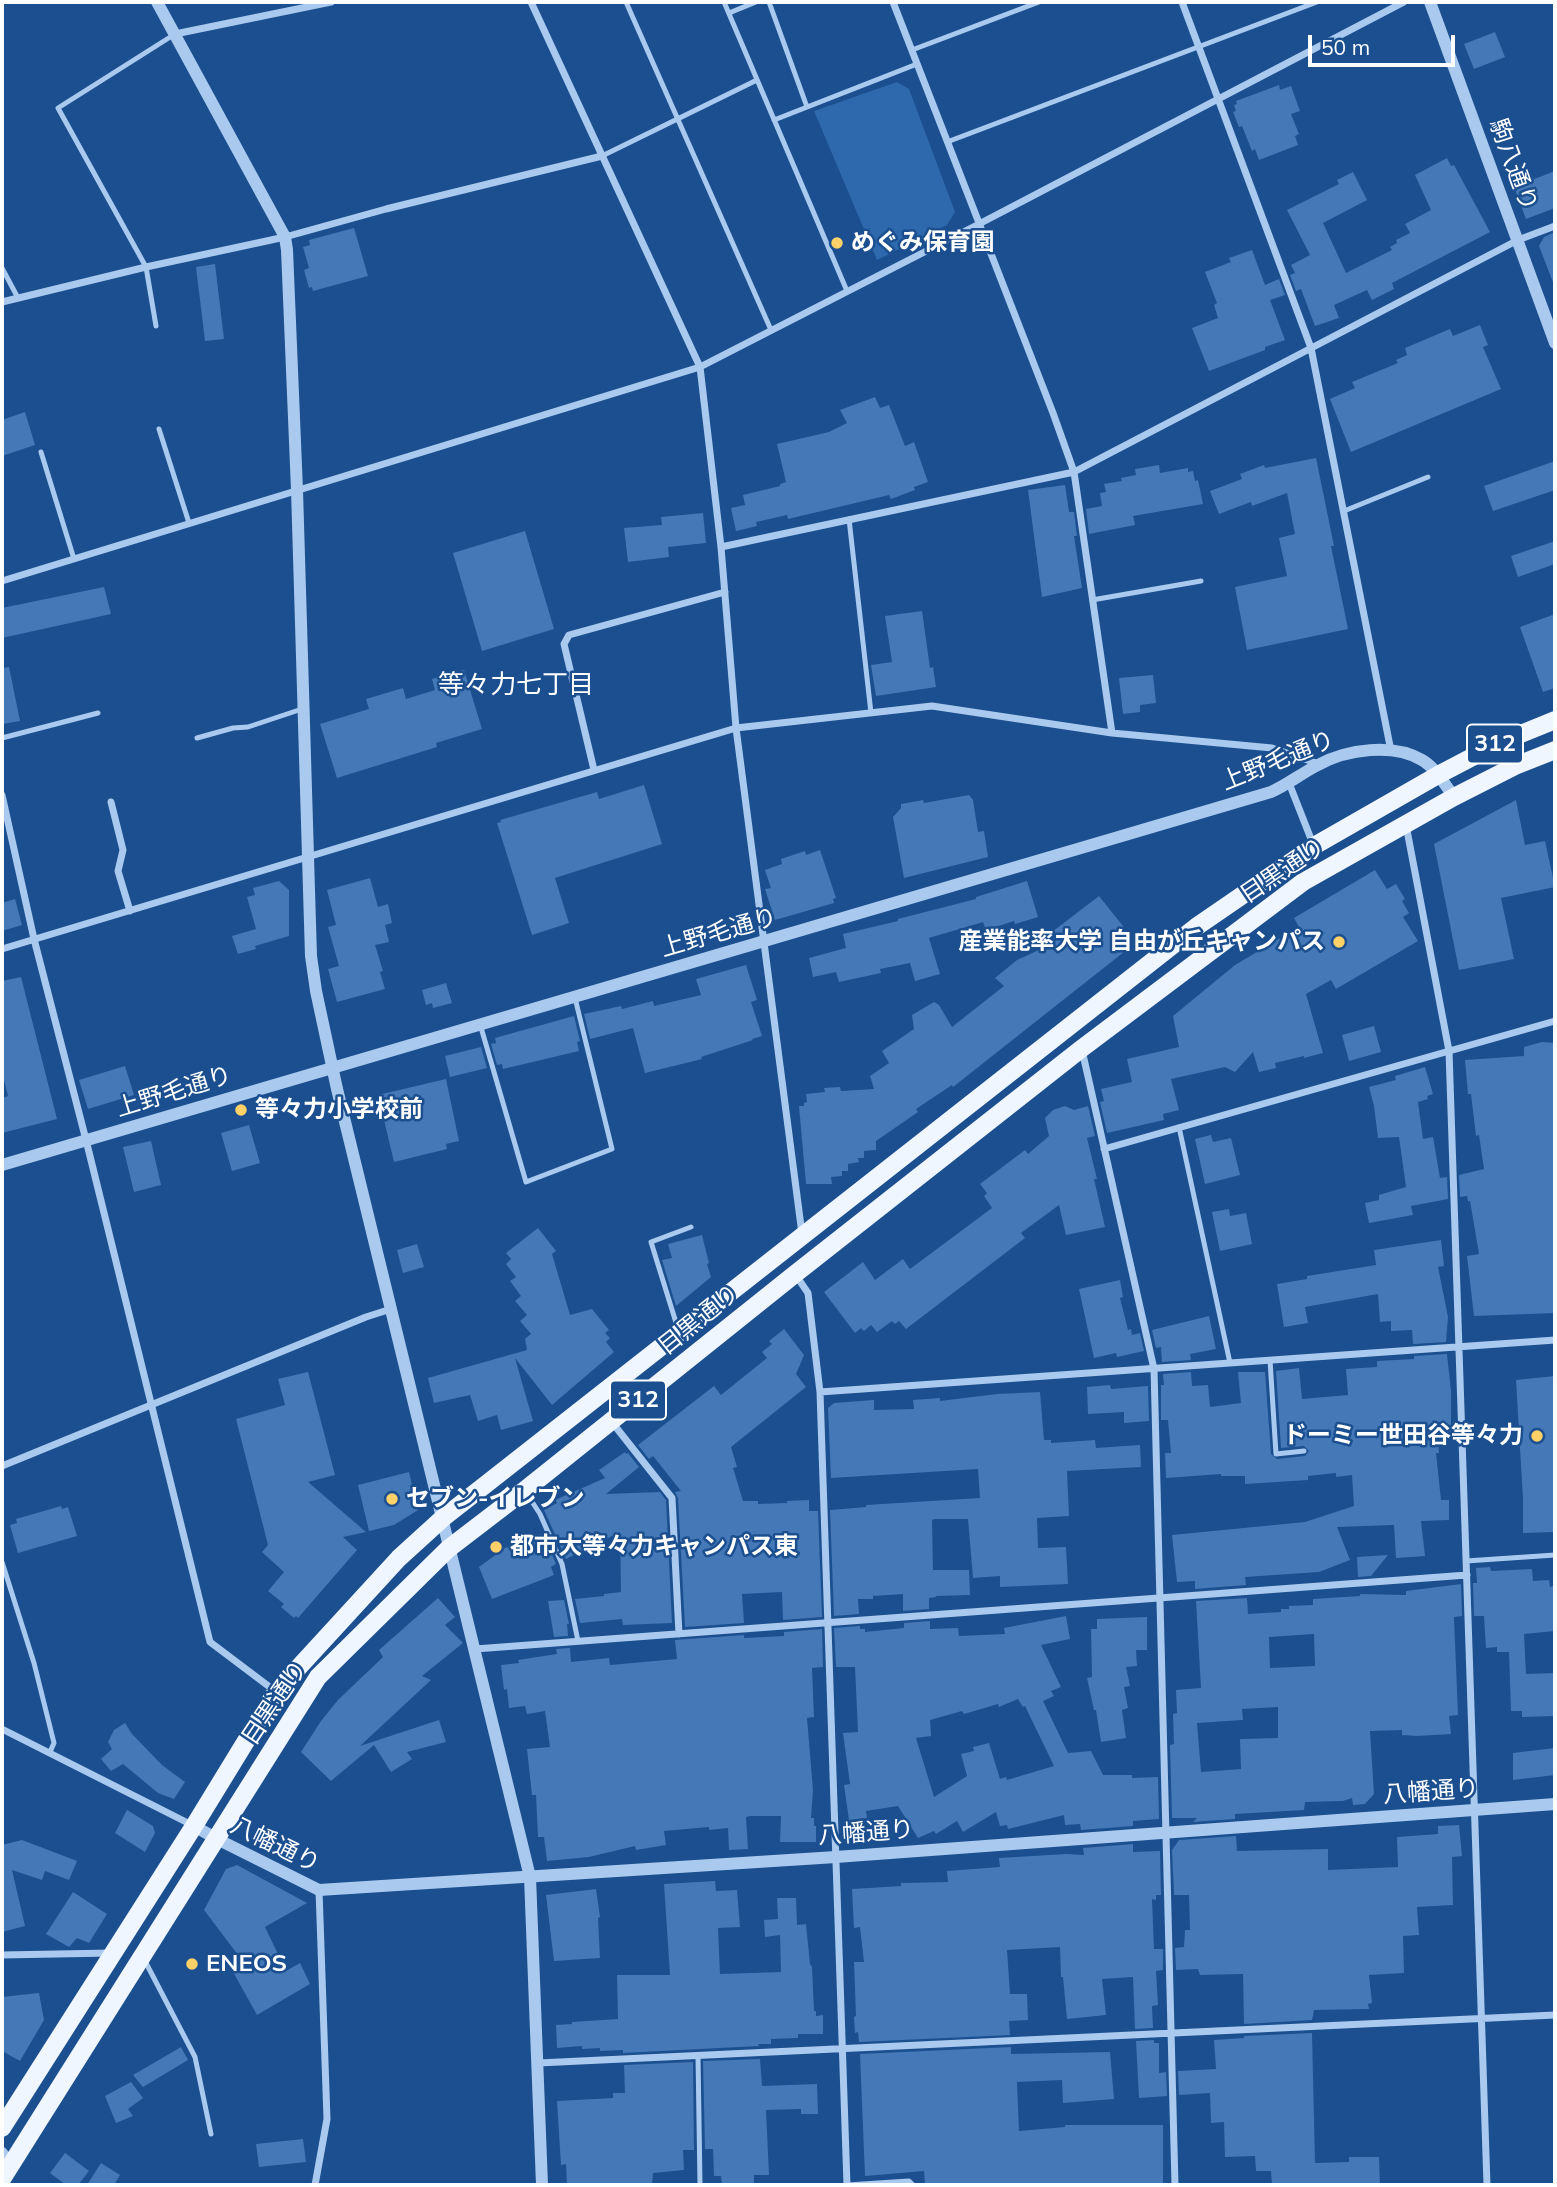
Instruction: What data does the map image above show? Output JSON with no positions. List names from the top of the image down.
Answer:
{
  "streets": {
    "main road": ["312", "目黒通り"],
    "street": ["駒八通り", "上野毛通り", "八幡通り"]
  },
  "crossings": [
    ["上野毛通り", "目黒通り"],
    ["目黒通り", "八幡通り"]
  ],
  "districts": ["等々力七丁目"],
  "places": [
    "めぐみ保育園",
    "産業能率大学 自由が丘キャンパス",
    "等々力小学校前",
    "ドーミー世田谷等々力",
    "セブン-イレブン",
    "都市大等々力キャンパス東",
    "ENEOS"
  ],
  "scale_bar": "50 m"
}
